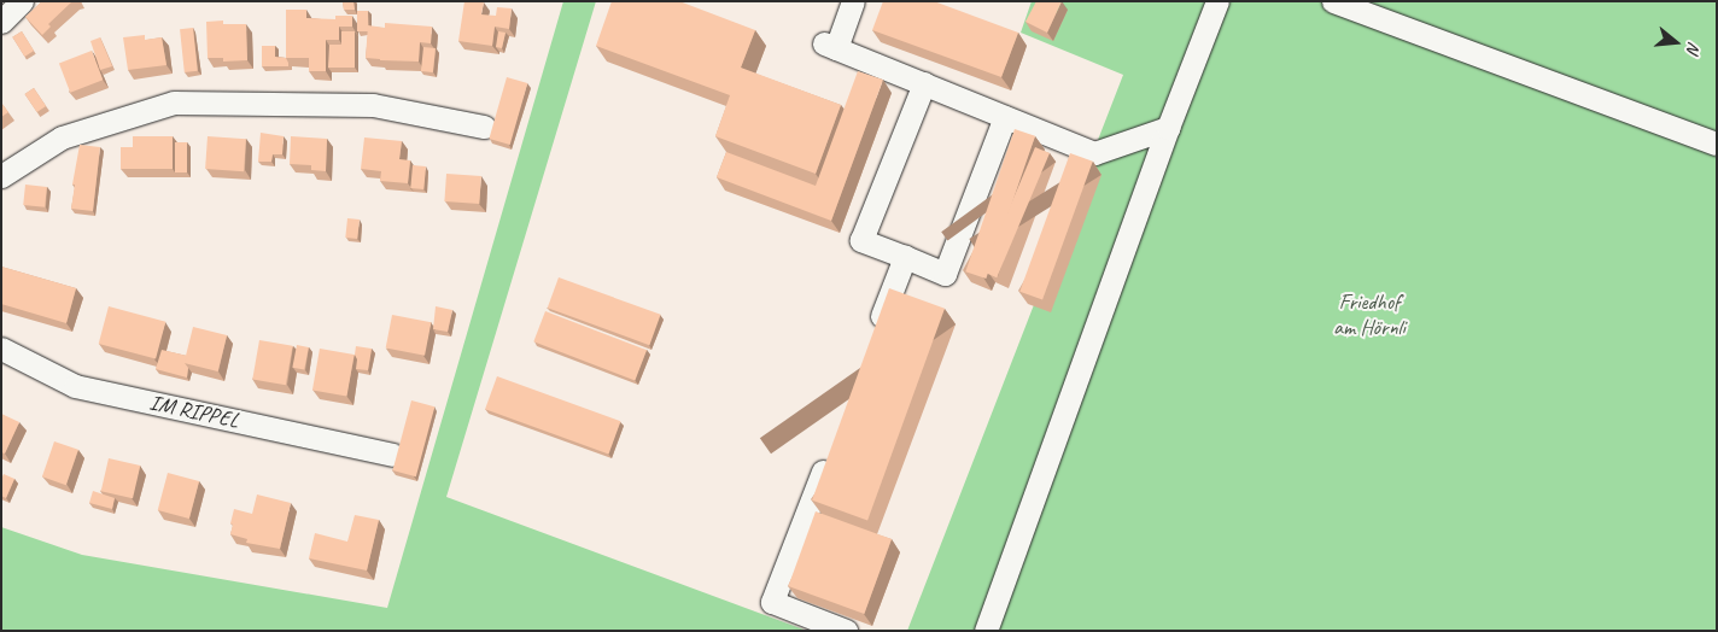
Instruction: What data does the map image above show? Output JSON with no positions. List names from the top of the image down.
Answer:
{
  "streets": {
    "street": ["IM RIPPEL"]
  },
  "parks": ["Friedhof am Hörnli"],
  "north": "right"
}
